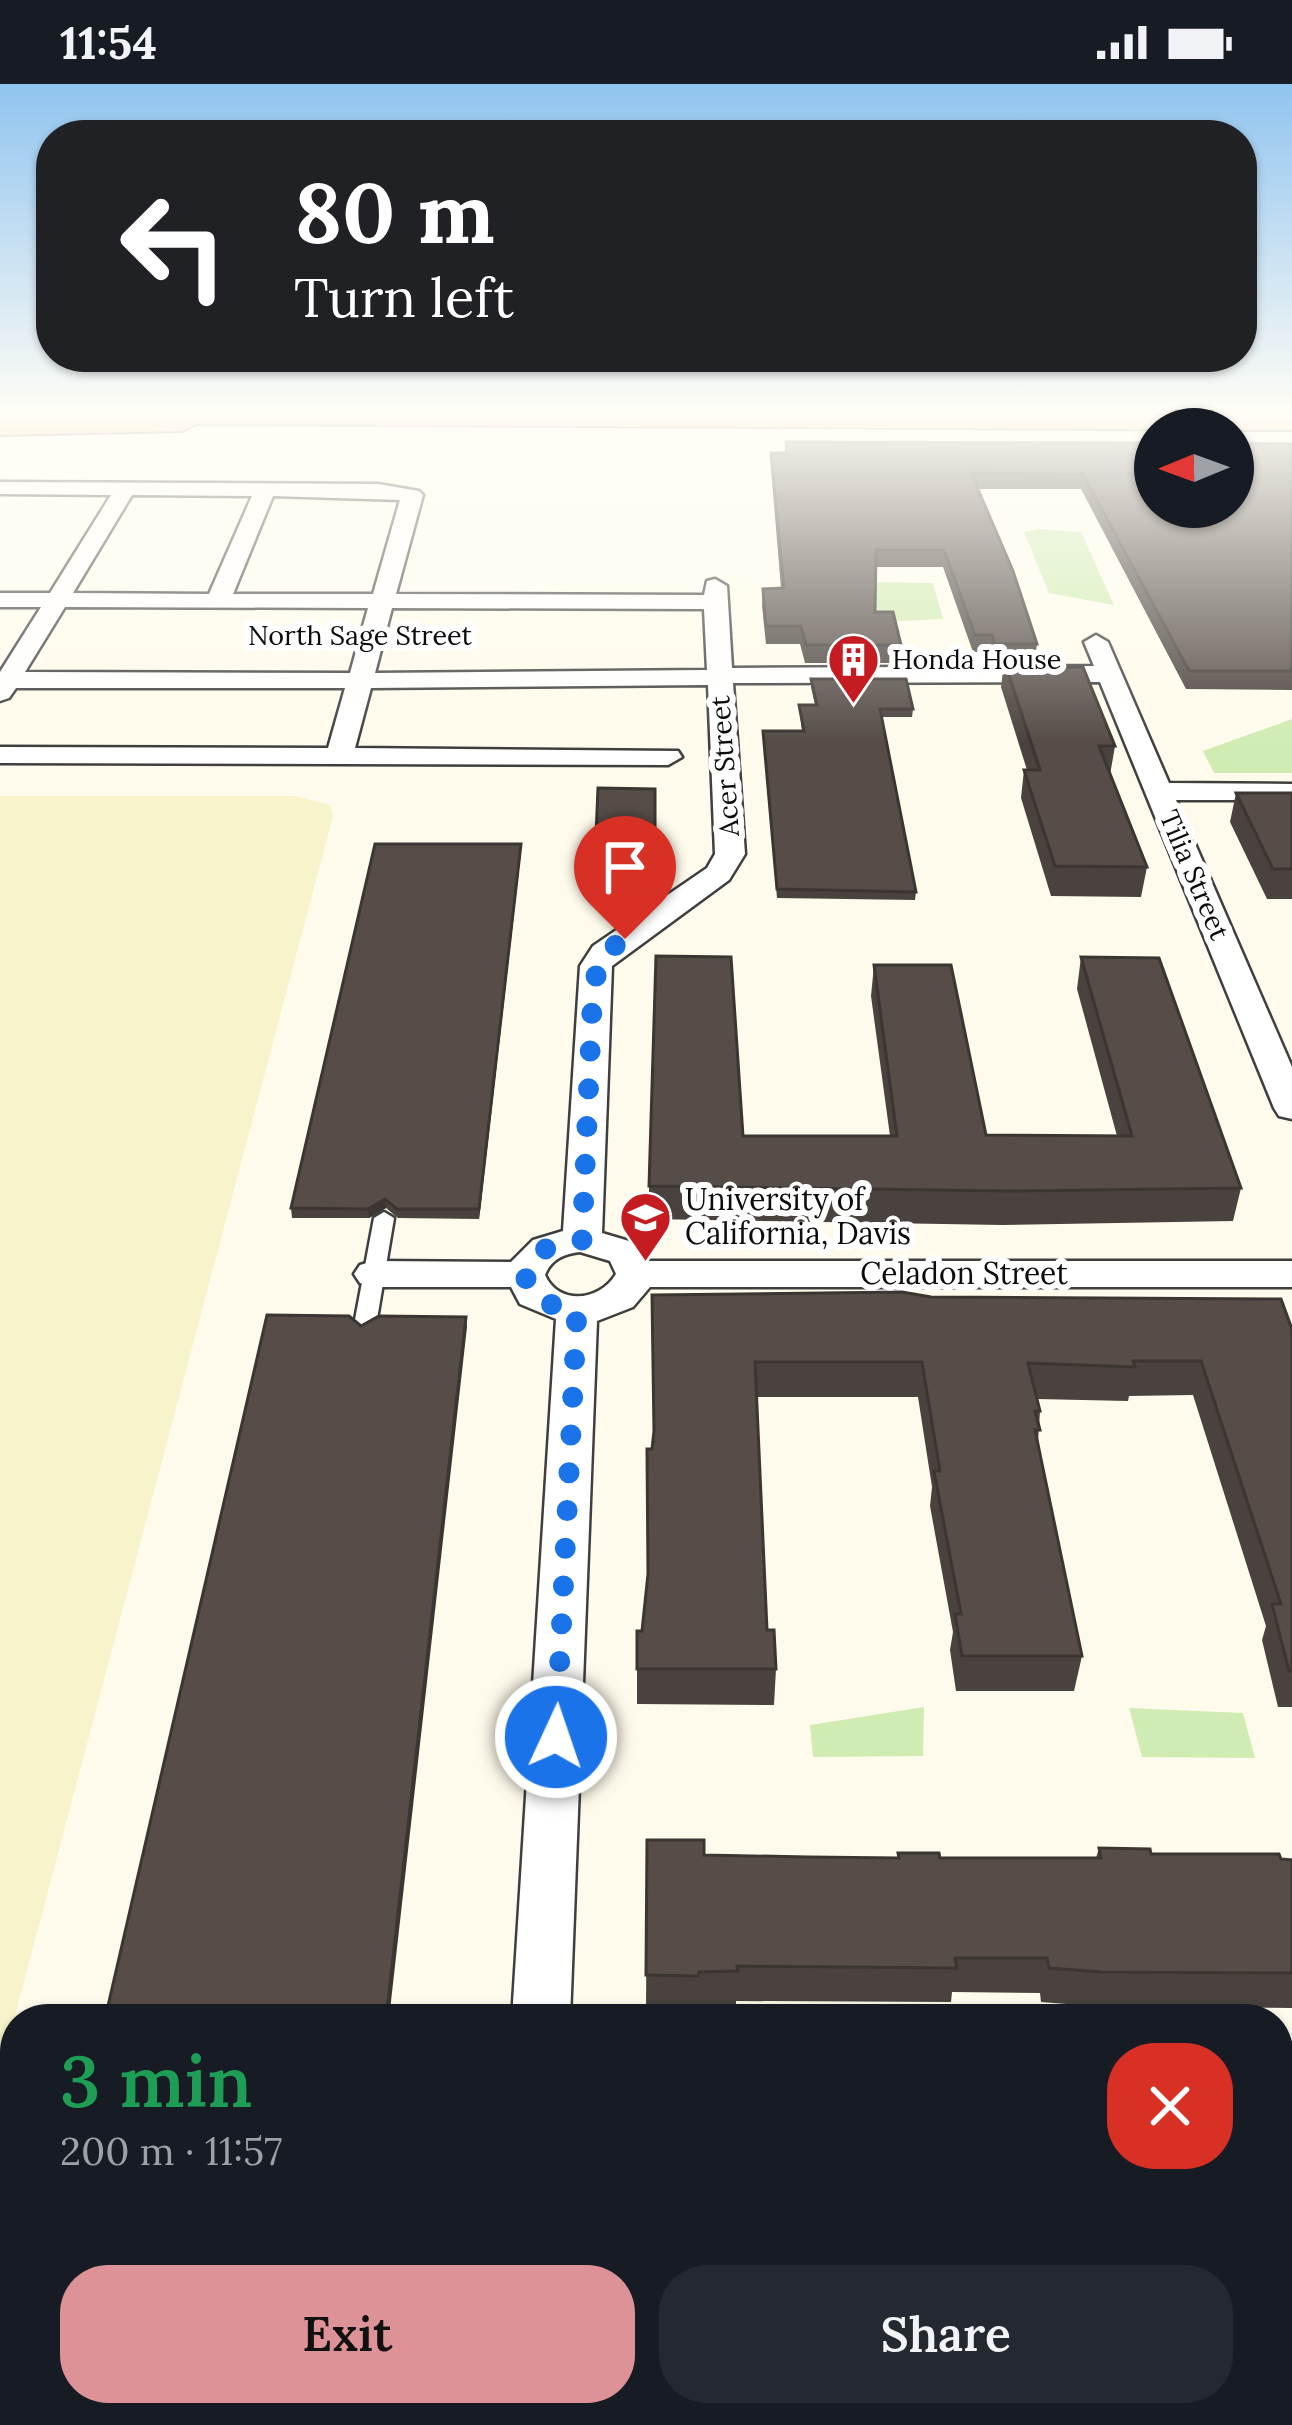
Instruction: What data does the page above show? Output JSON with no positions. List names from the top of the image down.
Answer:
{
  "streets": {
    "street": [
      "North Sage Street",
      "Acer Street",
      "Tilia Street",
      "Celadon Street"
    ]
  },
  "crossings": [
    ["North Sage Street", "Acer Street"],
    ["North Sage Street", "Tilia Street"],
    ["Acer Street", "Celadon Street"]
  ],
  "places": {
    "building": ["Honda House"],
    "school or university": ["University of California, Davis"]
  },
  "north": "left",
  "page": {
    "status": "11:54",
    "turn": ["80 m", "Turn left"],
    "heading": ["3 min", "200 m · 11:57"],
    "buttons": ["Exit", "Share"]
  }
}
